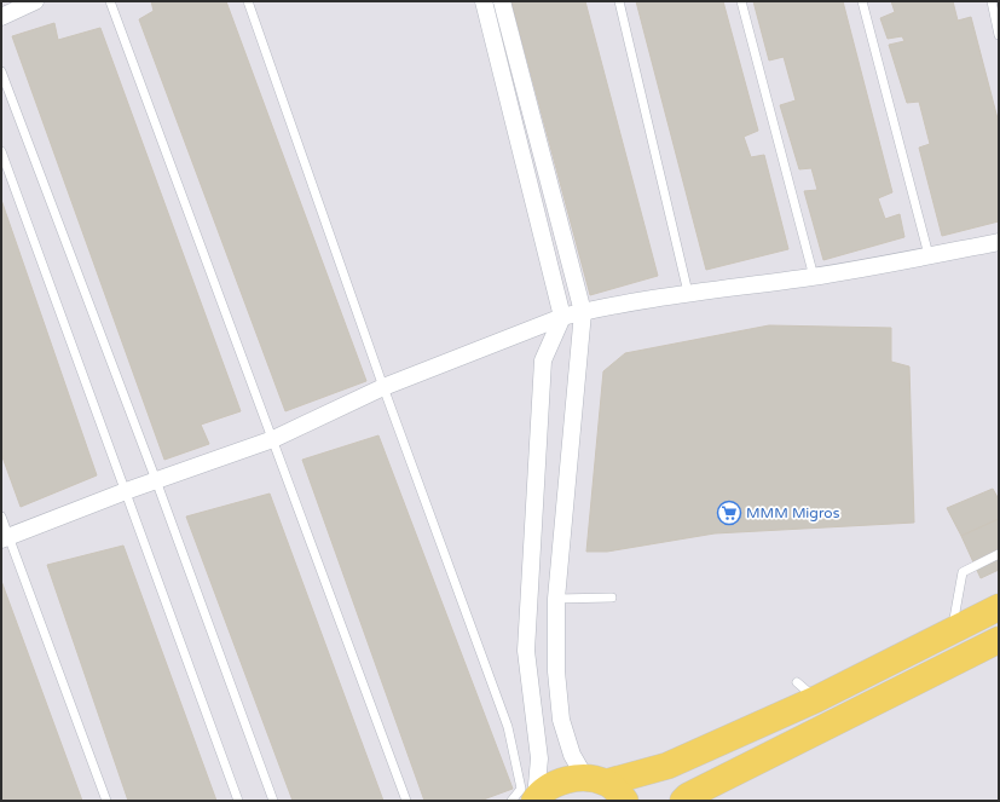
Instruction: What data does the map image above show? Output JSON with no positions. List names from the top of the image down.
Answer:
{
  "places": {
    "supermarket": ["MMM Migros"]
  }
}
